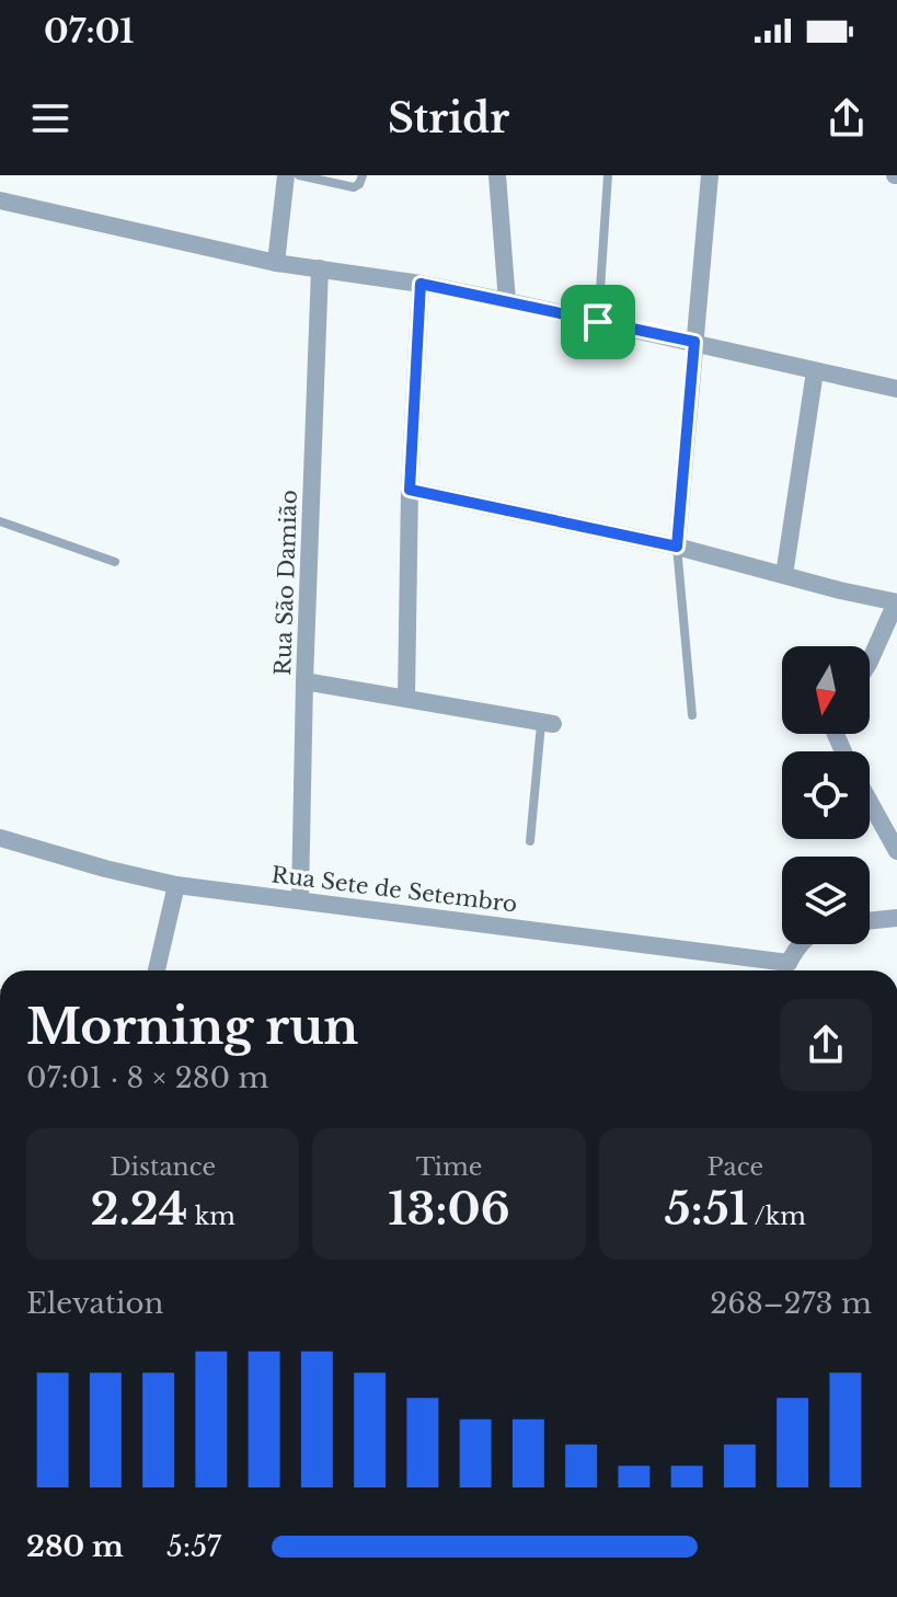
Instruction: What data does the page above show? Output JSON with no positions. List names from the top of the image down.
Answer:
{
  "streets": {
    "street": ["Rua São Damião", "Rua Sete de Setembro"]
  },
  "crossings": [
    ["Rua São Damião", "Rua Sete de Setembro"]
  ],
  "north": "bottom",
  "page": {
    "status": "07:01",
    "header": "Stridr",
    "heading": ["Morning run", "07:01 · 8 × 280 m"],
    "stats": [
      ["Distance", "2.24 km"],
      ["Time", "13:06"],
      ["Pace", "5:51 /km"]
    ],
    "chart": ["Elevation", "268–273 m"],
    "list": [
      {
        "name": "280 m",
        "note": "5:57"
      }
    ]
  }
}
